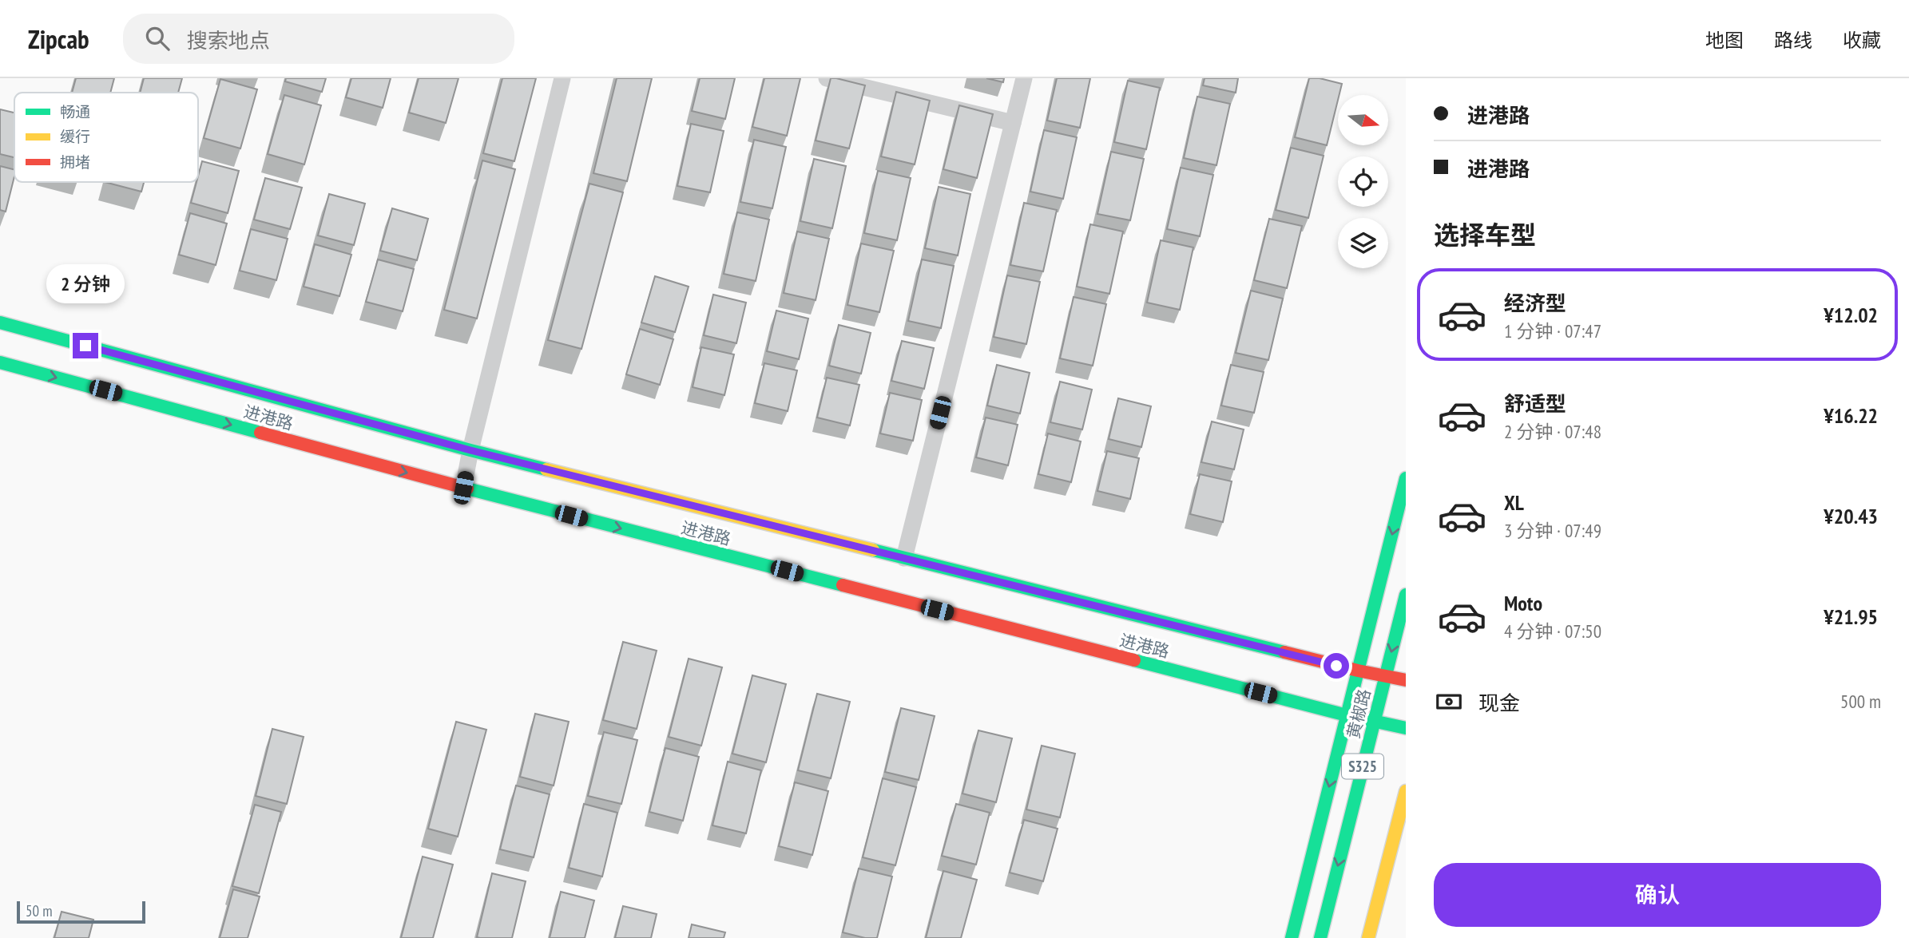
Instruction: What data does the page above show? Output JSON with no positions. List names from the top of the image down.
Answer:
{
  "streets": {
    "main road": ["进港路", "黄椒路", "S325"]
  },
  "crossings": [
    ["进港路", "黄椒路"]
  ],
  "legend": ["畅通", "缓行", "拥堵"],
  "scale_bar": "50 m",
  "north": "right",
  "page": {
    "header": "Zipcab",
    "search": "搜索地点",
    "nav": ["地图", "路线", "收藏"],
    "banner": ["进港路", "进港路"],
    "heading": "选择车型",
    "bubble": "2 分钟",
    "list": [
      {
        "name": "经济型",
        "note": "1 分钟 · 07:47",
        "value": "¥12.02"
      },
      {
        "name": "舒适型",
        "note": "2 分钟 · 07:48",
        "value": "¥16.22"
      },
      {
        "name": "XL",
        "note": "3 分钟 · 07:49",
        "value": "¥20.43"
      },
      {
        "name": "Moto",
        "note": "4 分钟 · 07:50",
        "value": "¥21.95"
      }
    ],
    "pay": ["现金", "500 m"],
    "buttons": "确认",
    "scale": "50 m"
  }
}
